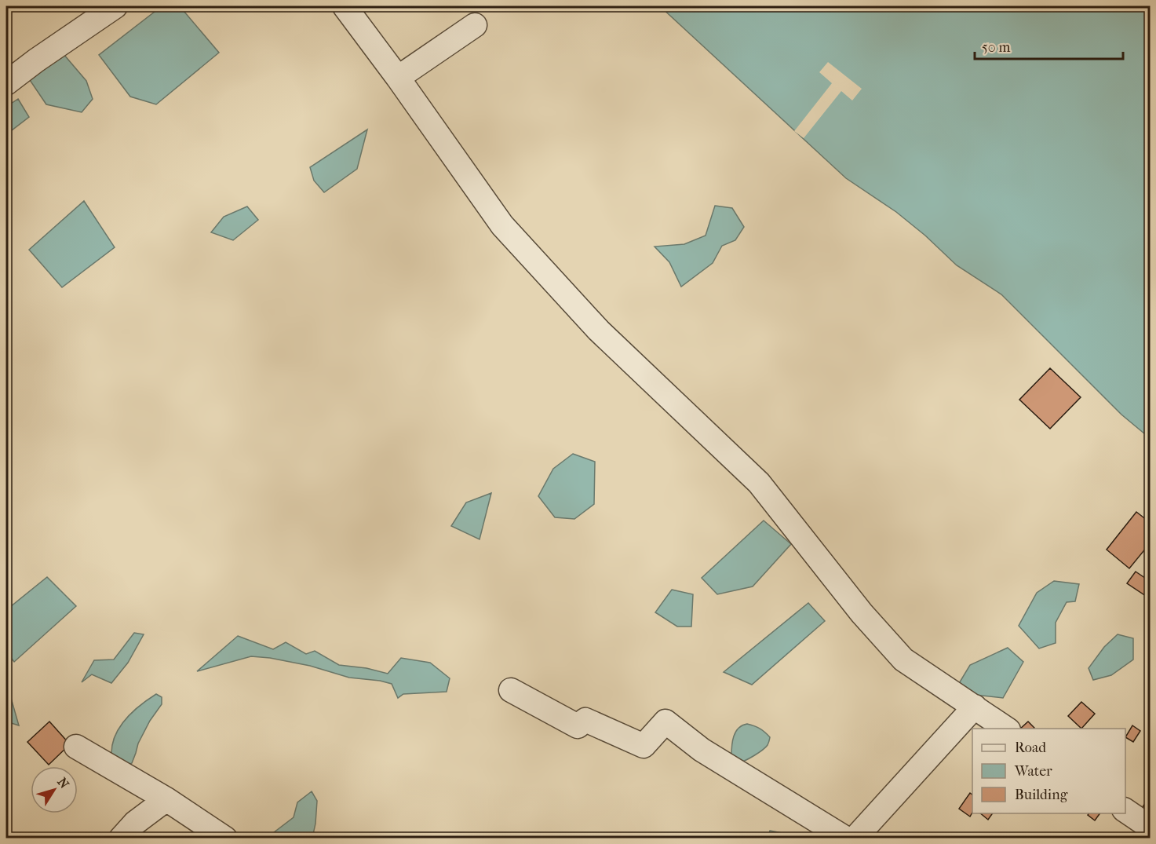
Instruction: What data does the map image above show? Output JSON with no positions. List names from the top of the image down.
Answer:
{
  "legend": ["Road", "Water", "Building"],
  "scale_bar": "50 m",
  "north": "top right"
}
